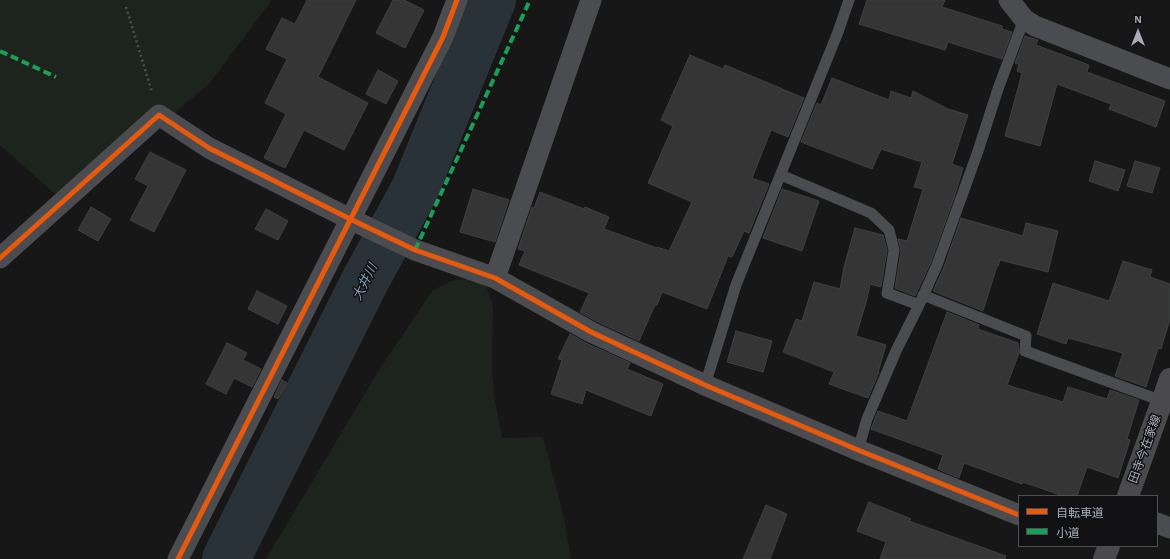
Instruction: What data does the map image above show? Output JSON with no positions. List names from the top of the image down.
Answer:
{
  "streets": {
    "main road": ["田寺今在家線"]
  },
  "water": ["大井川"],
  "legend": ["自転車道", "小道"],
  "north": "top"
}
